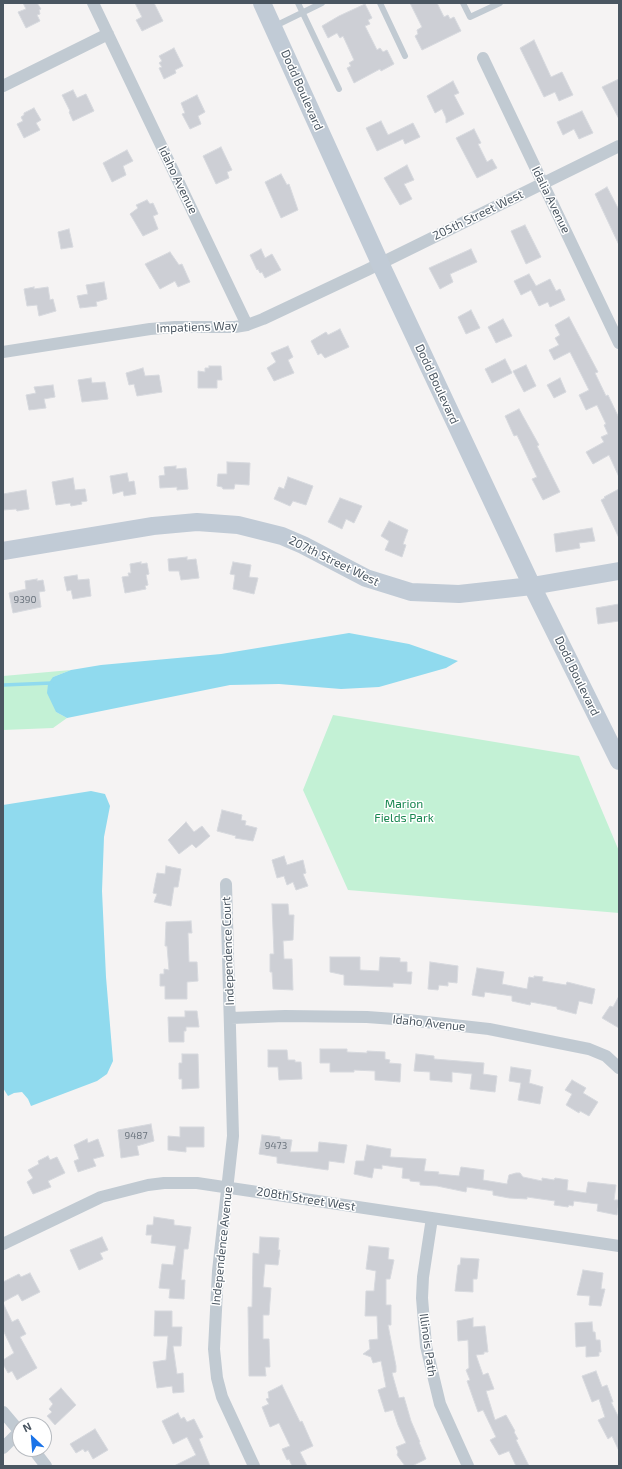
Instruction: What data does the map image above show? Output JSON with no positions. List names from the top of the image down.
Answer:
{
  "streets": {
    "main road": ["Dodd Boulevard", "207th Street West"],
    "street": [
      "Idaho Avenue",
      "Idalia Avenue",
      "205th Street West",
      "Impatiens Way",
      "Independence Court",
      "208th Street West",
      "Independence Avenue",
      "Illinois Path"
    ]
  },
  "crossings": [
    ["Dodd Boulevard", "205th Street West"],
    ["Dodd Boulevard", "Impatiens Way"],
    ["Dodd Boulevard", "207th Street West"],
    ["Idaho Avenue", "Impatiens Way"],
    ["Idaho Avenue", "Independence Court"],
    ["Idaho Avenue", "Independence Avenue"],
    ["Idalia Avenue", "205th Street West"],
    ["205th Street West", "Impatiens Way"],
    ["Independence Court", "Independence Avenue"],
    ["208th Street West", "Independence Avenue"],
    ["208th Street West", "Illinois Path"]
  ],
  "parks": ["Marion Fields Park"],
  "house_numbers": ["9390", "9487", "9473"],
  "north": "top left"
}
